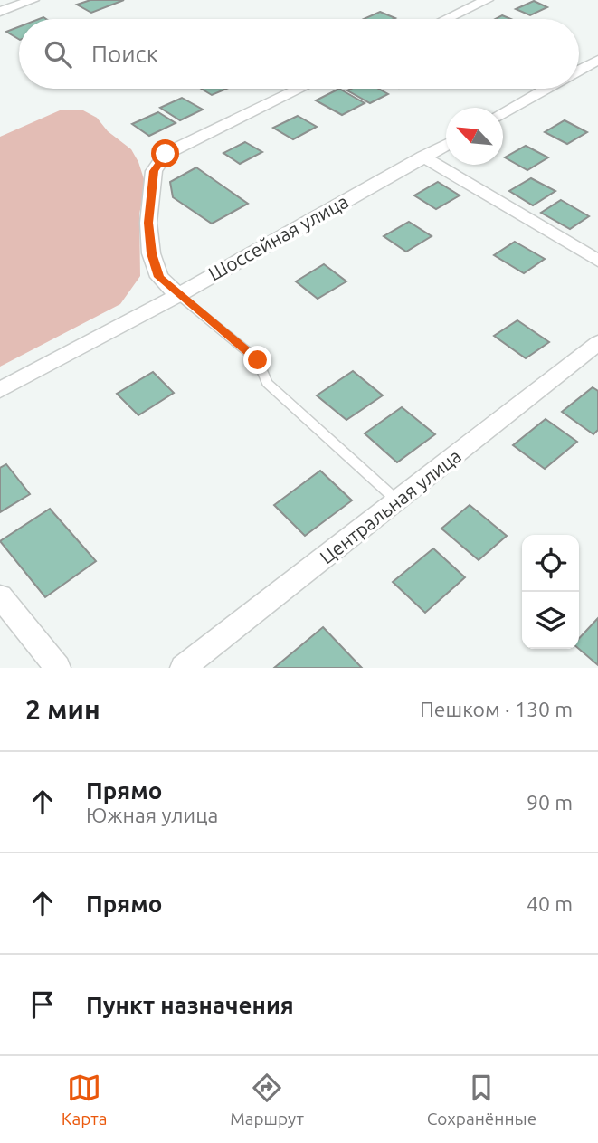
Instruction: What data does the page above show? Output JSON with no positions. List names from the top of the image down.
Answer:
{
  "streets": {
    "street": ["Шоссейная улица", "Центральная улица"]
  },
  "north": "top left",
  "page": {
    "search": "Поиск",
    "heading": ["2 мин", "Пешком · 130 m"],
    "list": [
      ["Прямо", "Южная улица", "90 m"],
      ["Прямо", "40 m"],
      "Пункт назначения"
    ],
    "nav": ["Карта", "Маршрут", "Сохранённые"]
  }
}
